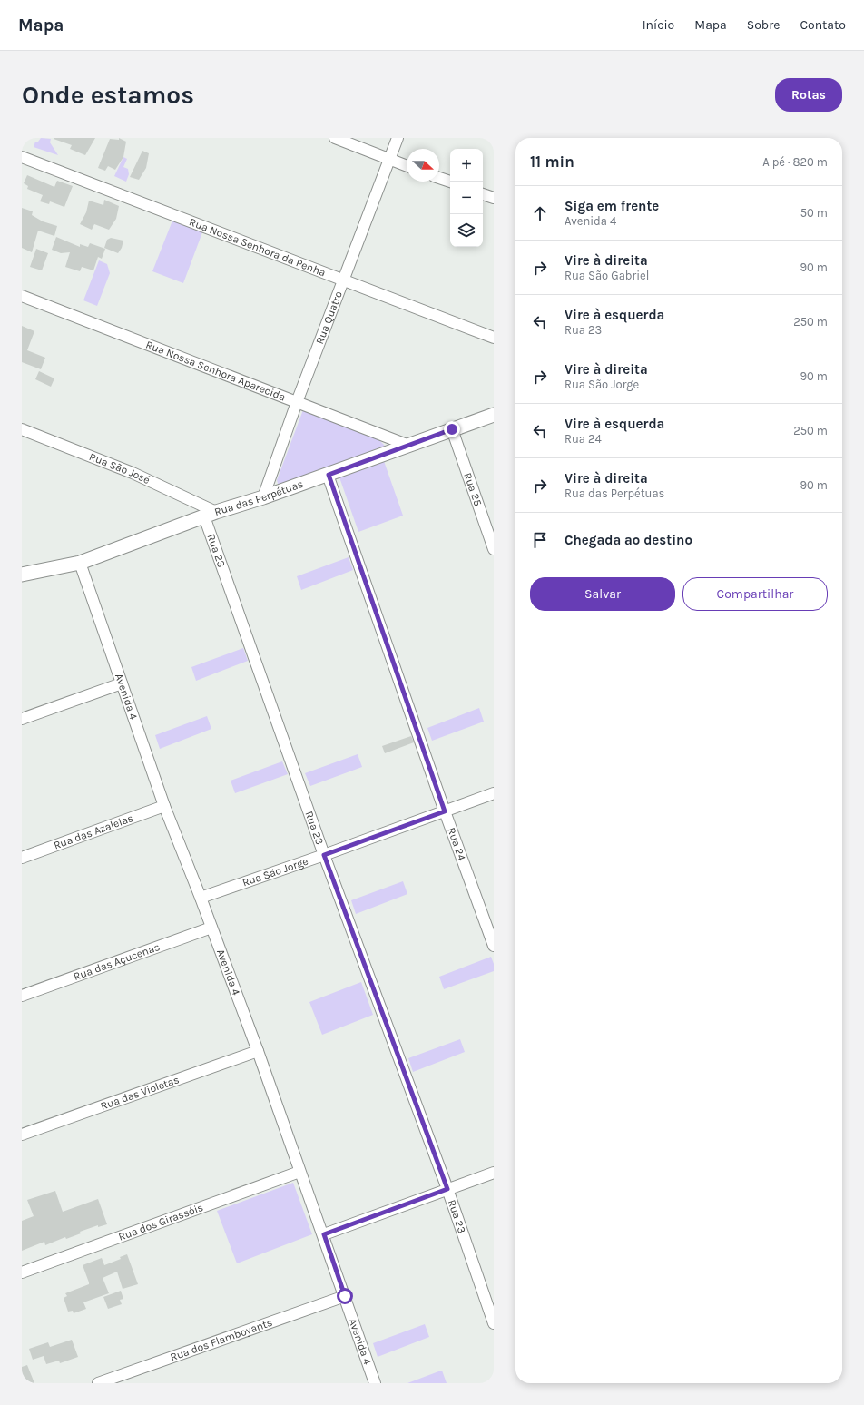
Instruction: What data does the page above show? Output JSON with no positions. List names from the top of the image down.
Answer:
{
  "streets": {
    "street": [
      "Rua Nossa Senhora da Penha",
      "Rua Quatro",
      "Rua Nossa Senhora Aparecida",
      "Rua São José",
      "Rua 25",
      "Rua das Perpétuas",
      "Rua 23",
      "Avenida 4",
      "Rua das Azaleias",
      "Rua 24",
      "Rua São Jorge",
      "Rua das Açucenas",
      "Rua das Violetas",
      "Rua dos Girassóis",
      "Rua dos Flamboyants"
    ]
  },
  "crossings": [
    ["Rua Nossa Senhora da Penha", "Rua Quatro"],
    ["Rua Quatro", "Rua Nossa Senhora Aparecida"],
    ["Rua Quatro", "Rua das Perpétuas"],
    ["Rua Nossa Senhora Aparecida", "Rua das Perpétuas"],
    ["Rua São José", "Rua das Perpétuas"],
    ["Rua São José", "Rua 23"],
    ["Rua 25", "Rua das Perpétuas"],
    ["Rua das Perpétuas", "Rua 23"],
    ["Rua das Perpétuas", "Avenida 4"],
    ["Rua das Perpétuas", "Rua 24"],
    ["Rua 23", "Rua São Jorge"],
    ["Avenida 4", "Rua das Azaleias"],
    ["Avenida 4", "Rua São Jorge"],
    ["Avenida 4", "Rua das Açucenas"],
    ["Avenida 4", "Rua das Violetas"],
    ["Avenida 4", "Rua dos Girassóis"],
    ["Avenida 4", "Rua dos Flamboyants"],
    ["Rua 24", "Rua São Jorge"]
  ],
  "north": "right",
  "page": {
    "header": "Mapa",
    "nav": [
      "Início",
      "Mapa",
      "Sobre",
      "Contato"
    ],
    "buttons": [
      "Rotas",
      ["Salvar", "Compartilhar"]
    ],
    "title": "Onde estamos",
    "heading": ["11 min", "A pé · 820 m"],
    "map_buttons": ["+", "−"],
    "list": [
      ["Siga em frente", "Avenida 4", "50 m"],
      ["Vire à direita", "Rua São Gabriel", "90 m"],
      ["Vire à esquerda", "Rua 23", "250 m"],
      ["Vire à direita", "Rua São Jorge", "90 m"],
      ["Vire à esquerda", "Rua 24", "250 m"],
      ["Vire à direita", "Rua das Perpétuas", "90 m"],
      "Chegada ao destino"
    ]
  }
}
